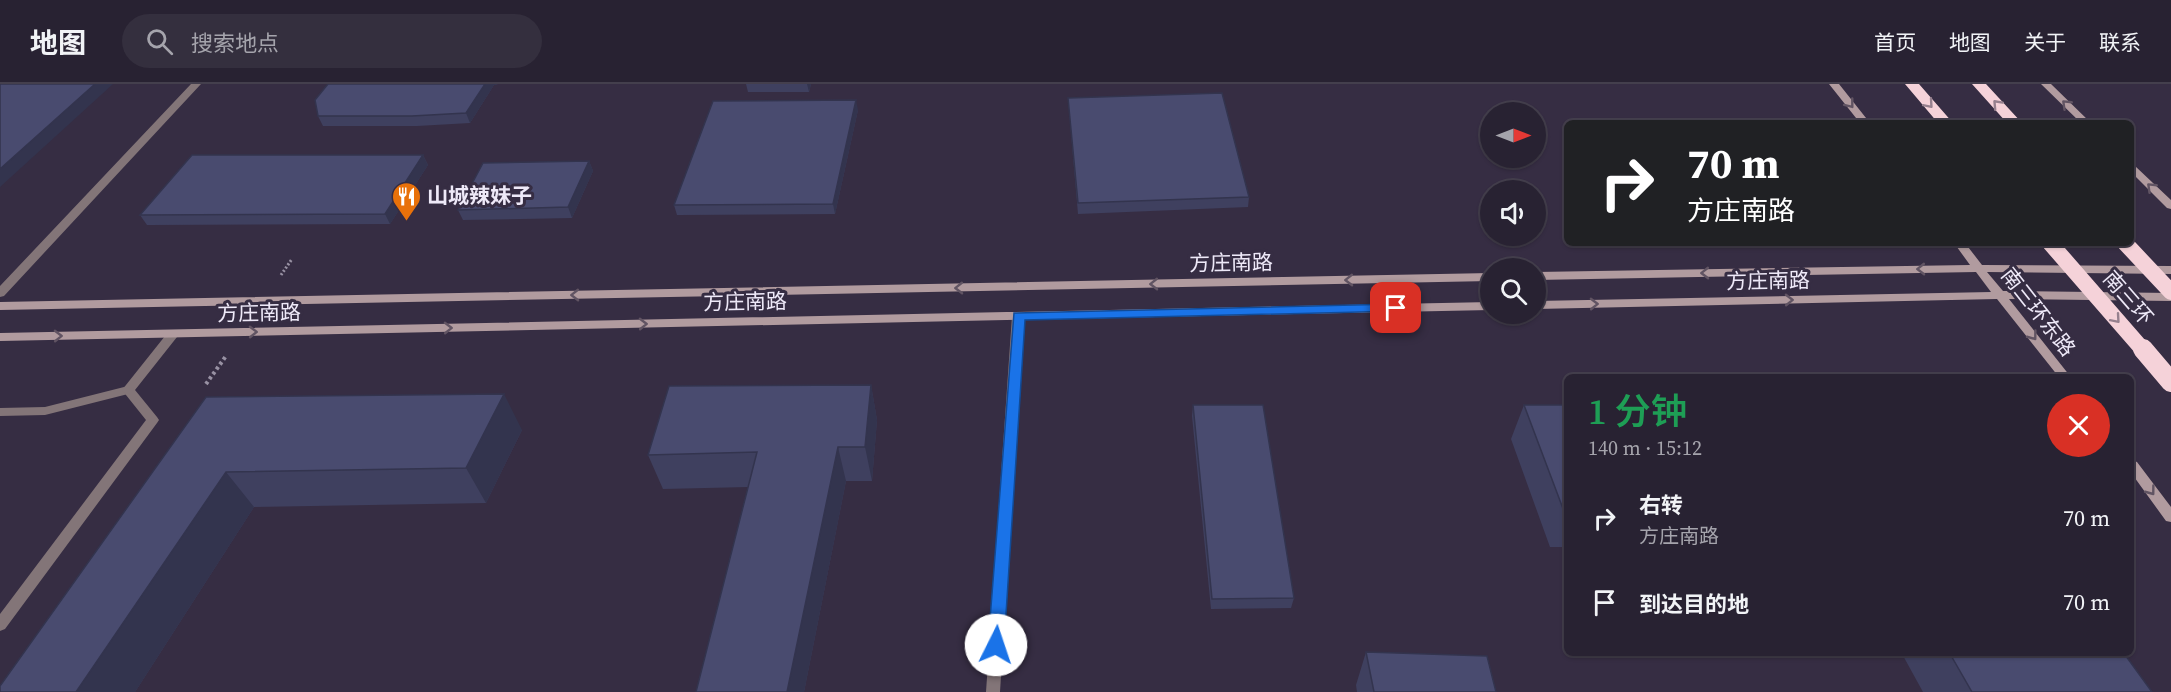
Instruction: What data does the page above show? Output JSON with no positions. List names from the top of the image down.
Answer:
{
  "streets": {
    "highway": ["南三环"],
    "main road": ["方庄南路", "南三环东路"]
  },
  "crossings": [
    ["方庄南路", "南三环"],
    ["方庄南路", "南三环东路"]
  ],
  "one_way": ["南三环东路"],
  "places": {
    "restaurant": ["山城辣妹子"]
  },
  "north": "right",
  "page": {
    "header": "地图",
    "search": "搜索地点",
    "nav": [
      "首页",
      "地图",
      "关于",
      "联系"
    ],
    "turn": ["70 m", "方庄南路"],
    "heading": ["1 分钟", "140 m · 15:12"],
    "list": [
      {
        "name": "右转",
        "note": "方庄南路",
        "value": "70 m"
      },
      {
        "name": "到达目的地",
        "value": "70 m"
      }
    ]
  }
}
